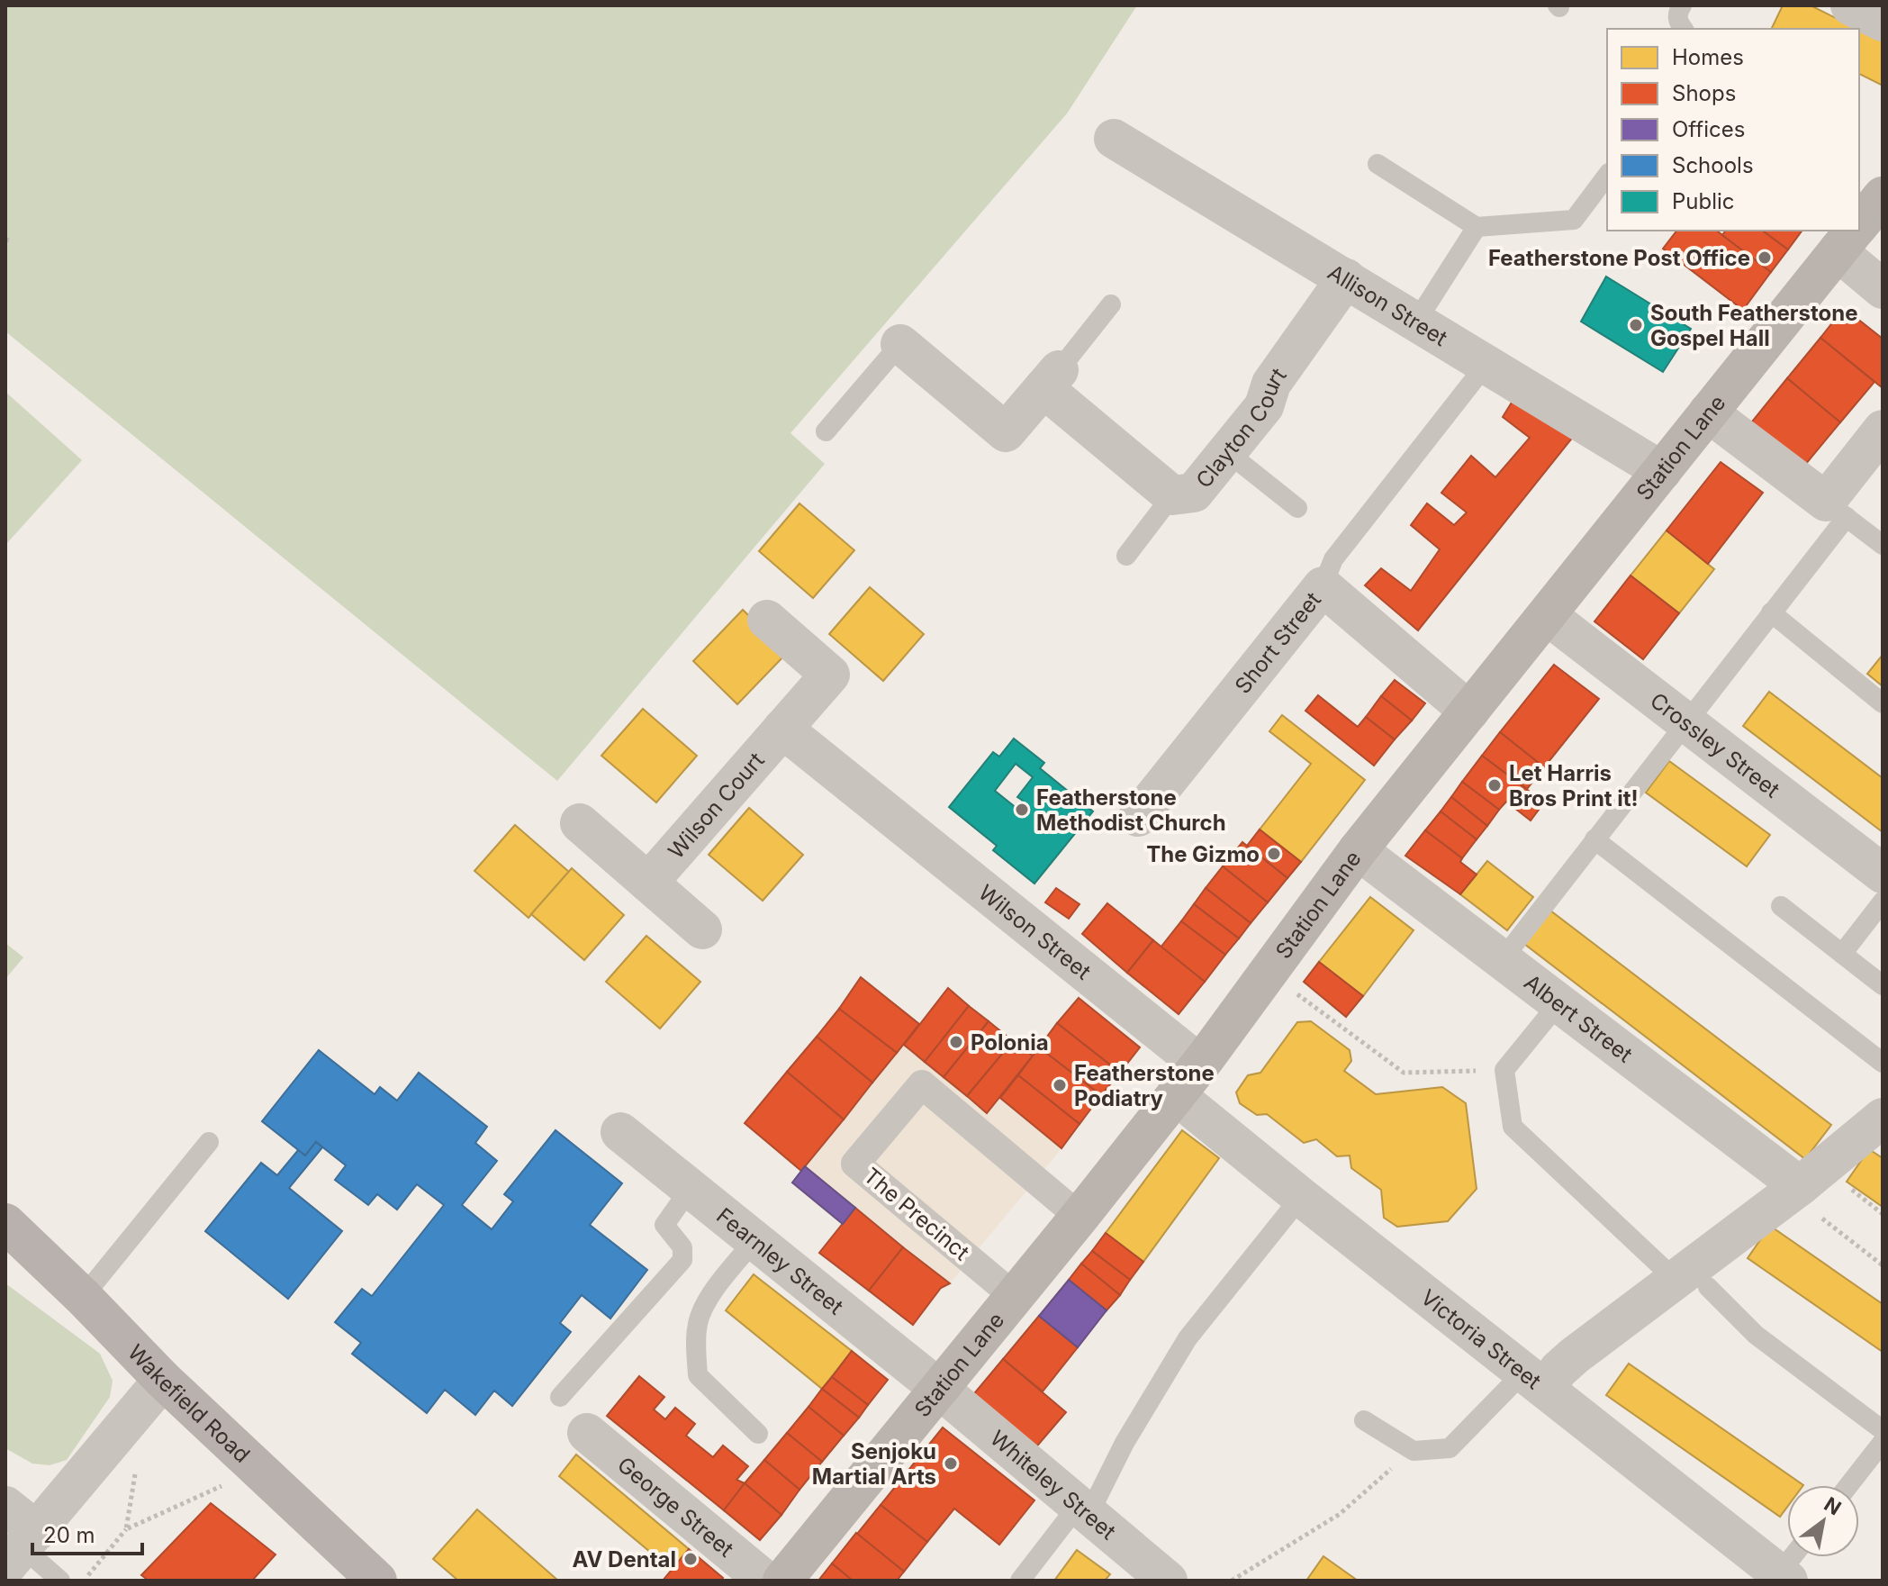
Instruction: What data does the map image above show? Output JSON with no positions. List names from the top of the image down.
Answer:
{
  "streets": {
    "main road": ["Station Lane", "Wakefield Road"],
    "street": [
      "Allison Street",
      "Clayton Court",
      "Short Street",
      "Crossley Street",
      "Wilson Court",
      "Wilson Street",
      "Albert Street",
      "The Precinct",
      "Fearnley Street",
      "Victoria Street",
      "Whiteley Street",
      "George Street"
    ]
  },
  "crossings": [
    ["Allison Street", "Clayton Court"],
    ["Allison Street", "Station Lane"],
    ["Station Lane", "Short Street"],
    ["Station Lane", "Crossley Street"],
    ["Station Lane", "Wilson Street"],
    ["Station Lane", "Albert Street"],
    ["Station Lane", "The Precinct"],
    ["Station Lane", "Fearnley Street"],
    ["Station Lane", "Victoria Street"],
    ["Station Lane", "Whiteley Street"],
    ["Wilson Court", "Wilson Street"],
    ["Fearnley Street", "Whiteley Street"]
  ],
  "places": [
    "Featherstone Post Office",
    "South Featherstone Gospel Hall",
    "Let Harris Bros Print it!",
    "Featherstone Methodist Church",
    "The Gizmo",
    "Polonia",
    "Featherstone Podiatry",
    "Senjoku Martial Arts",
    "AV Dental"
  ],
  "legend": [
    "Homes",
    "Shops",
    "Offices",
    "Schools",
    "Public"
  ],
  "scale_bar": "20 m",
  "north": "top right"
}
